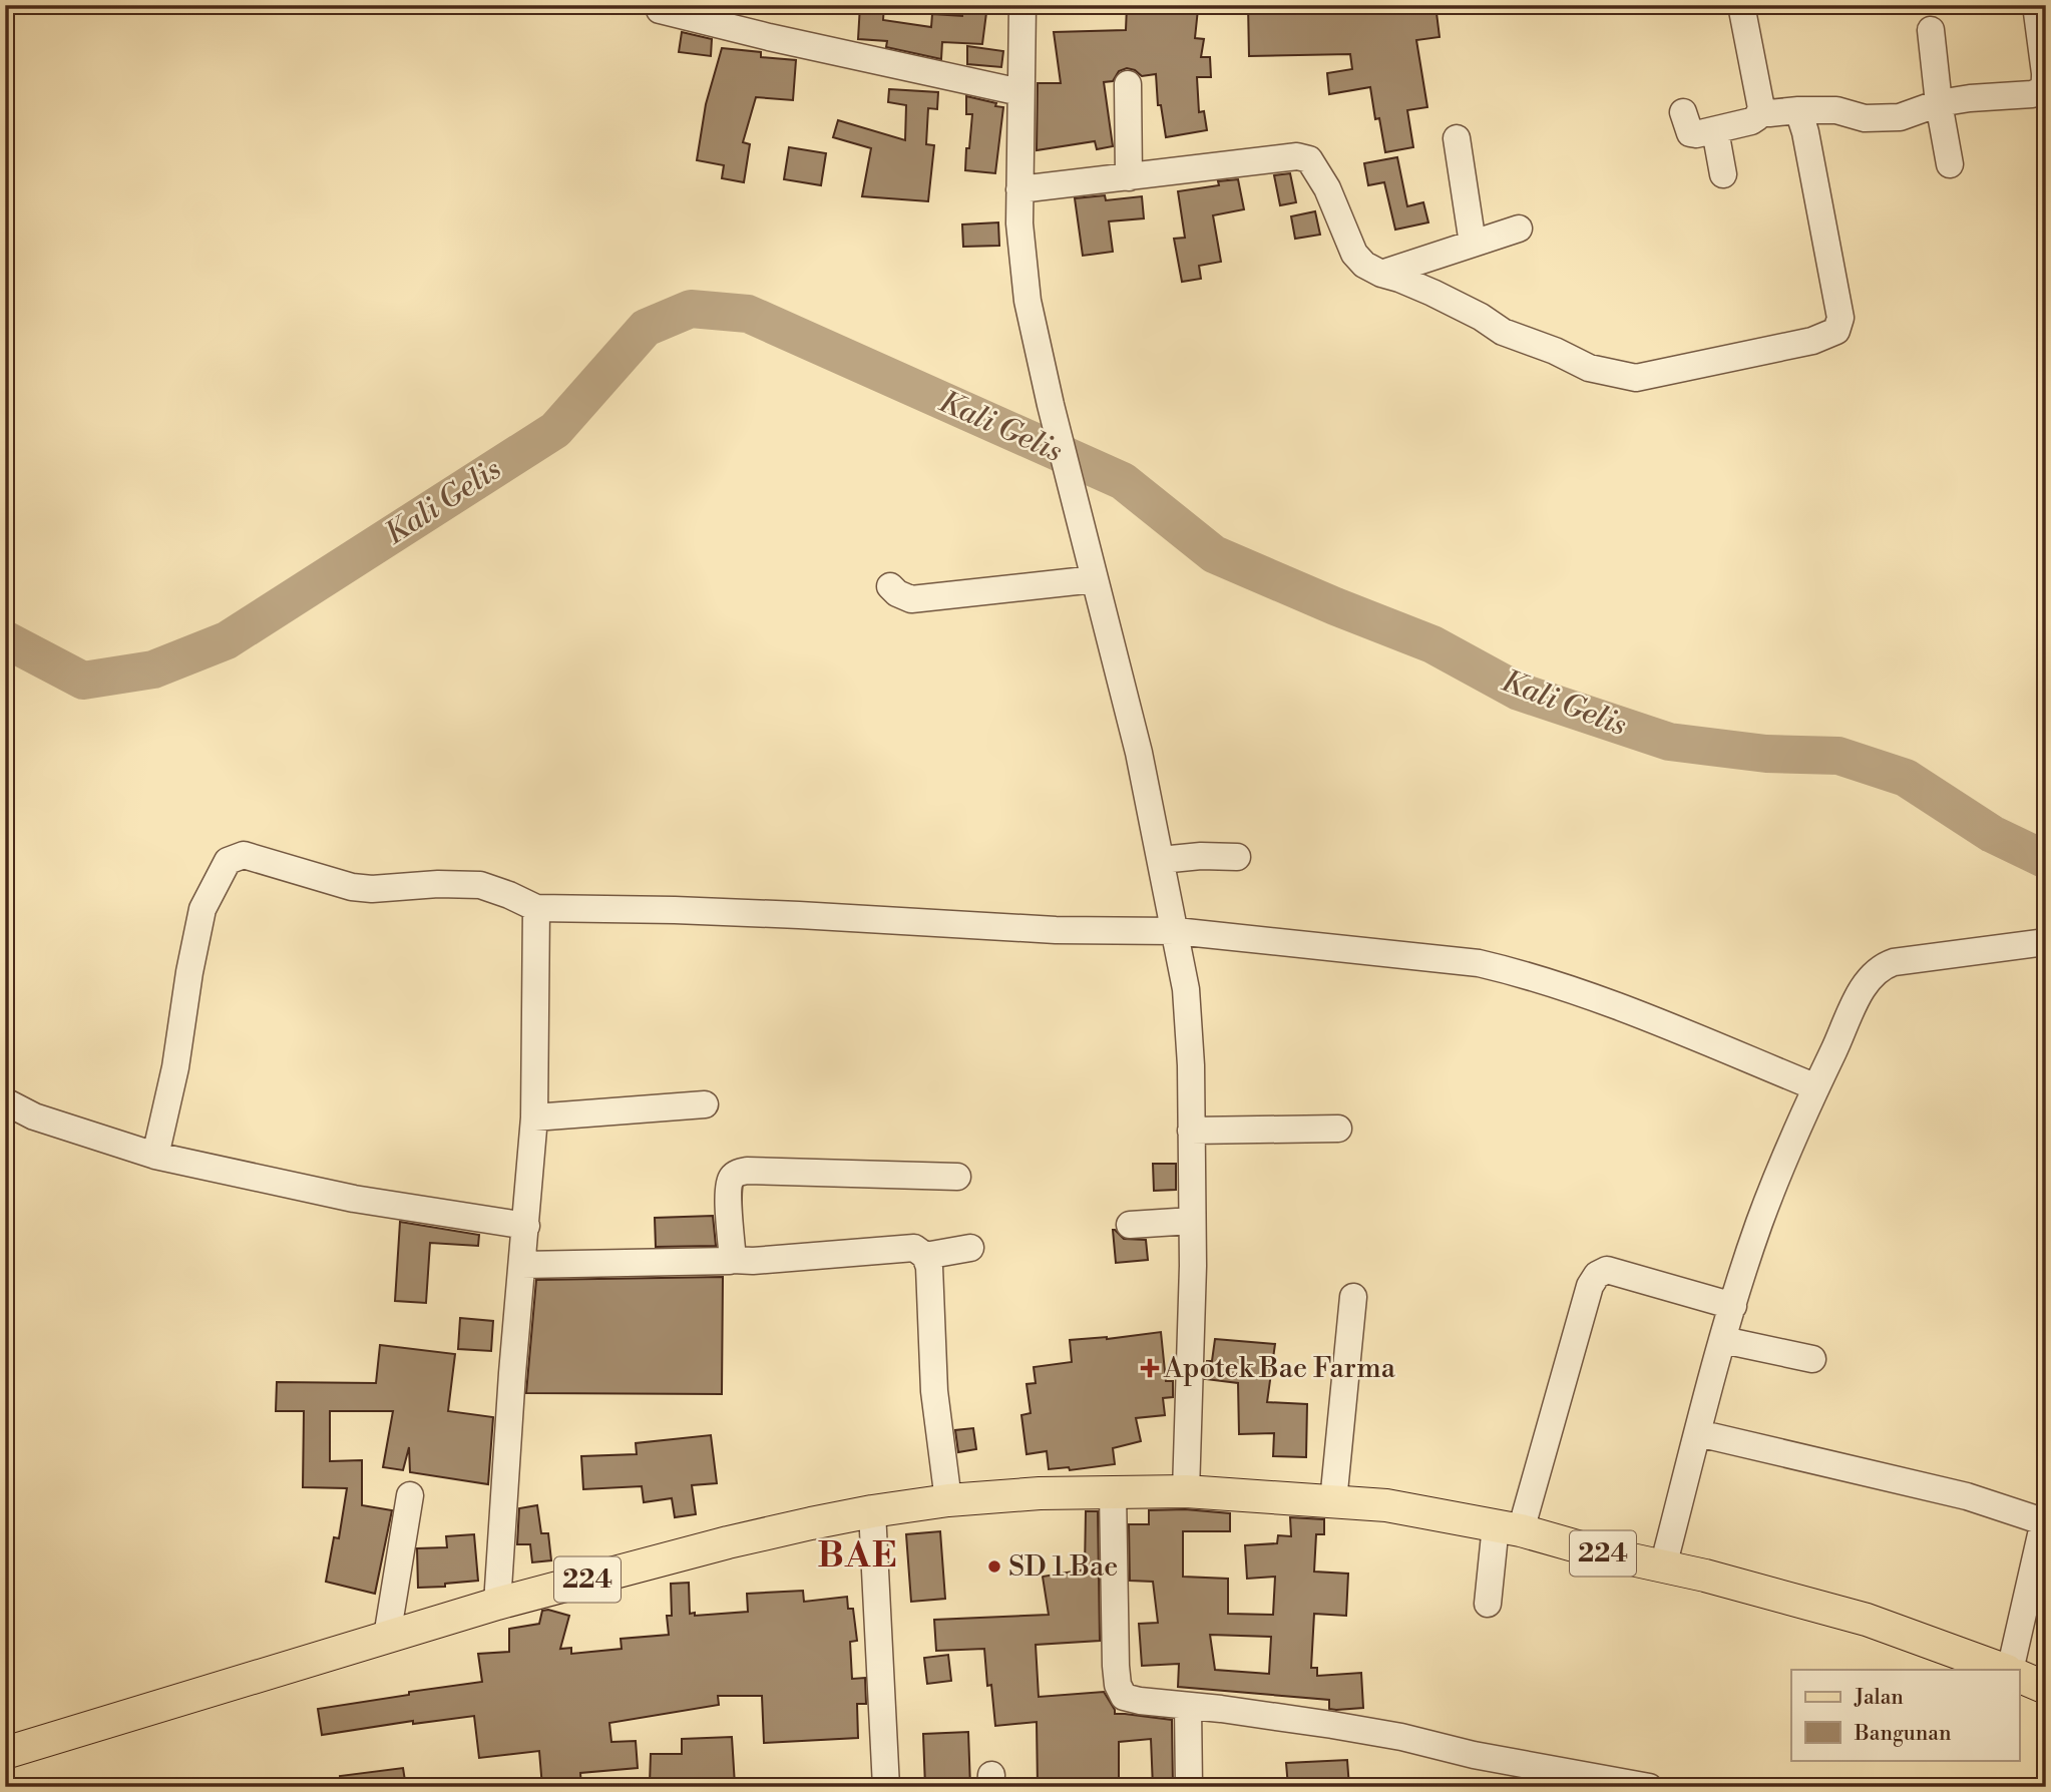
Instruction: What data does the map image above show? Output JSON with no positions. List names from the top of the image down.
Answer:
{
  "streets": {
    "main road": ["224"]
  },
  "districts": ["BAE"],
  "water": ["Kali Gelis"],
  "places": {
    "health": ["Apotek Bae Farma"],
    "other": ["SD 1 Bae"]
  },
  "legend": ["Jalan", "Bangunan"]
}
